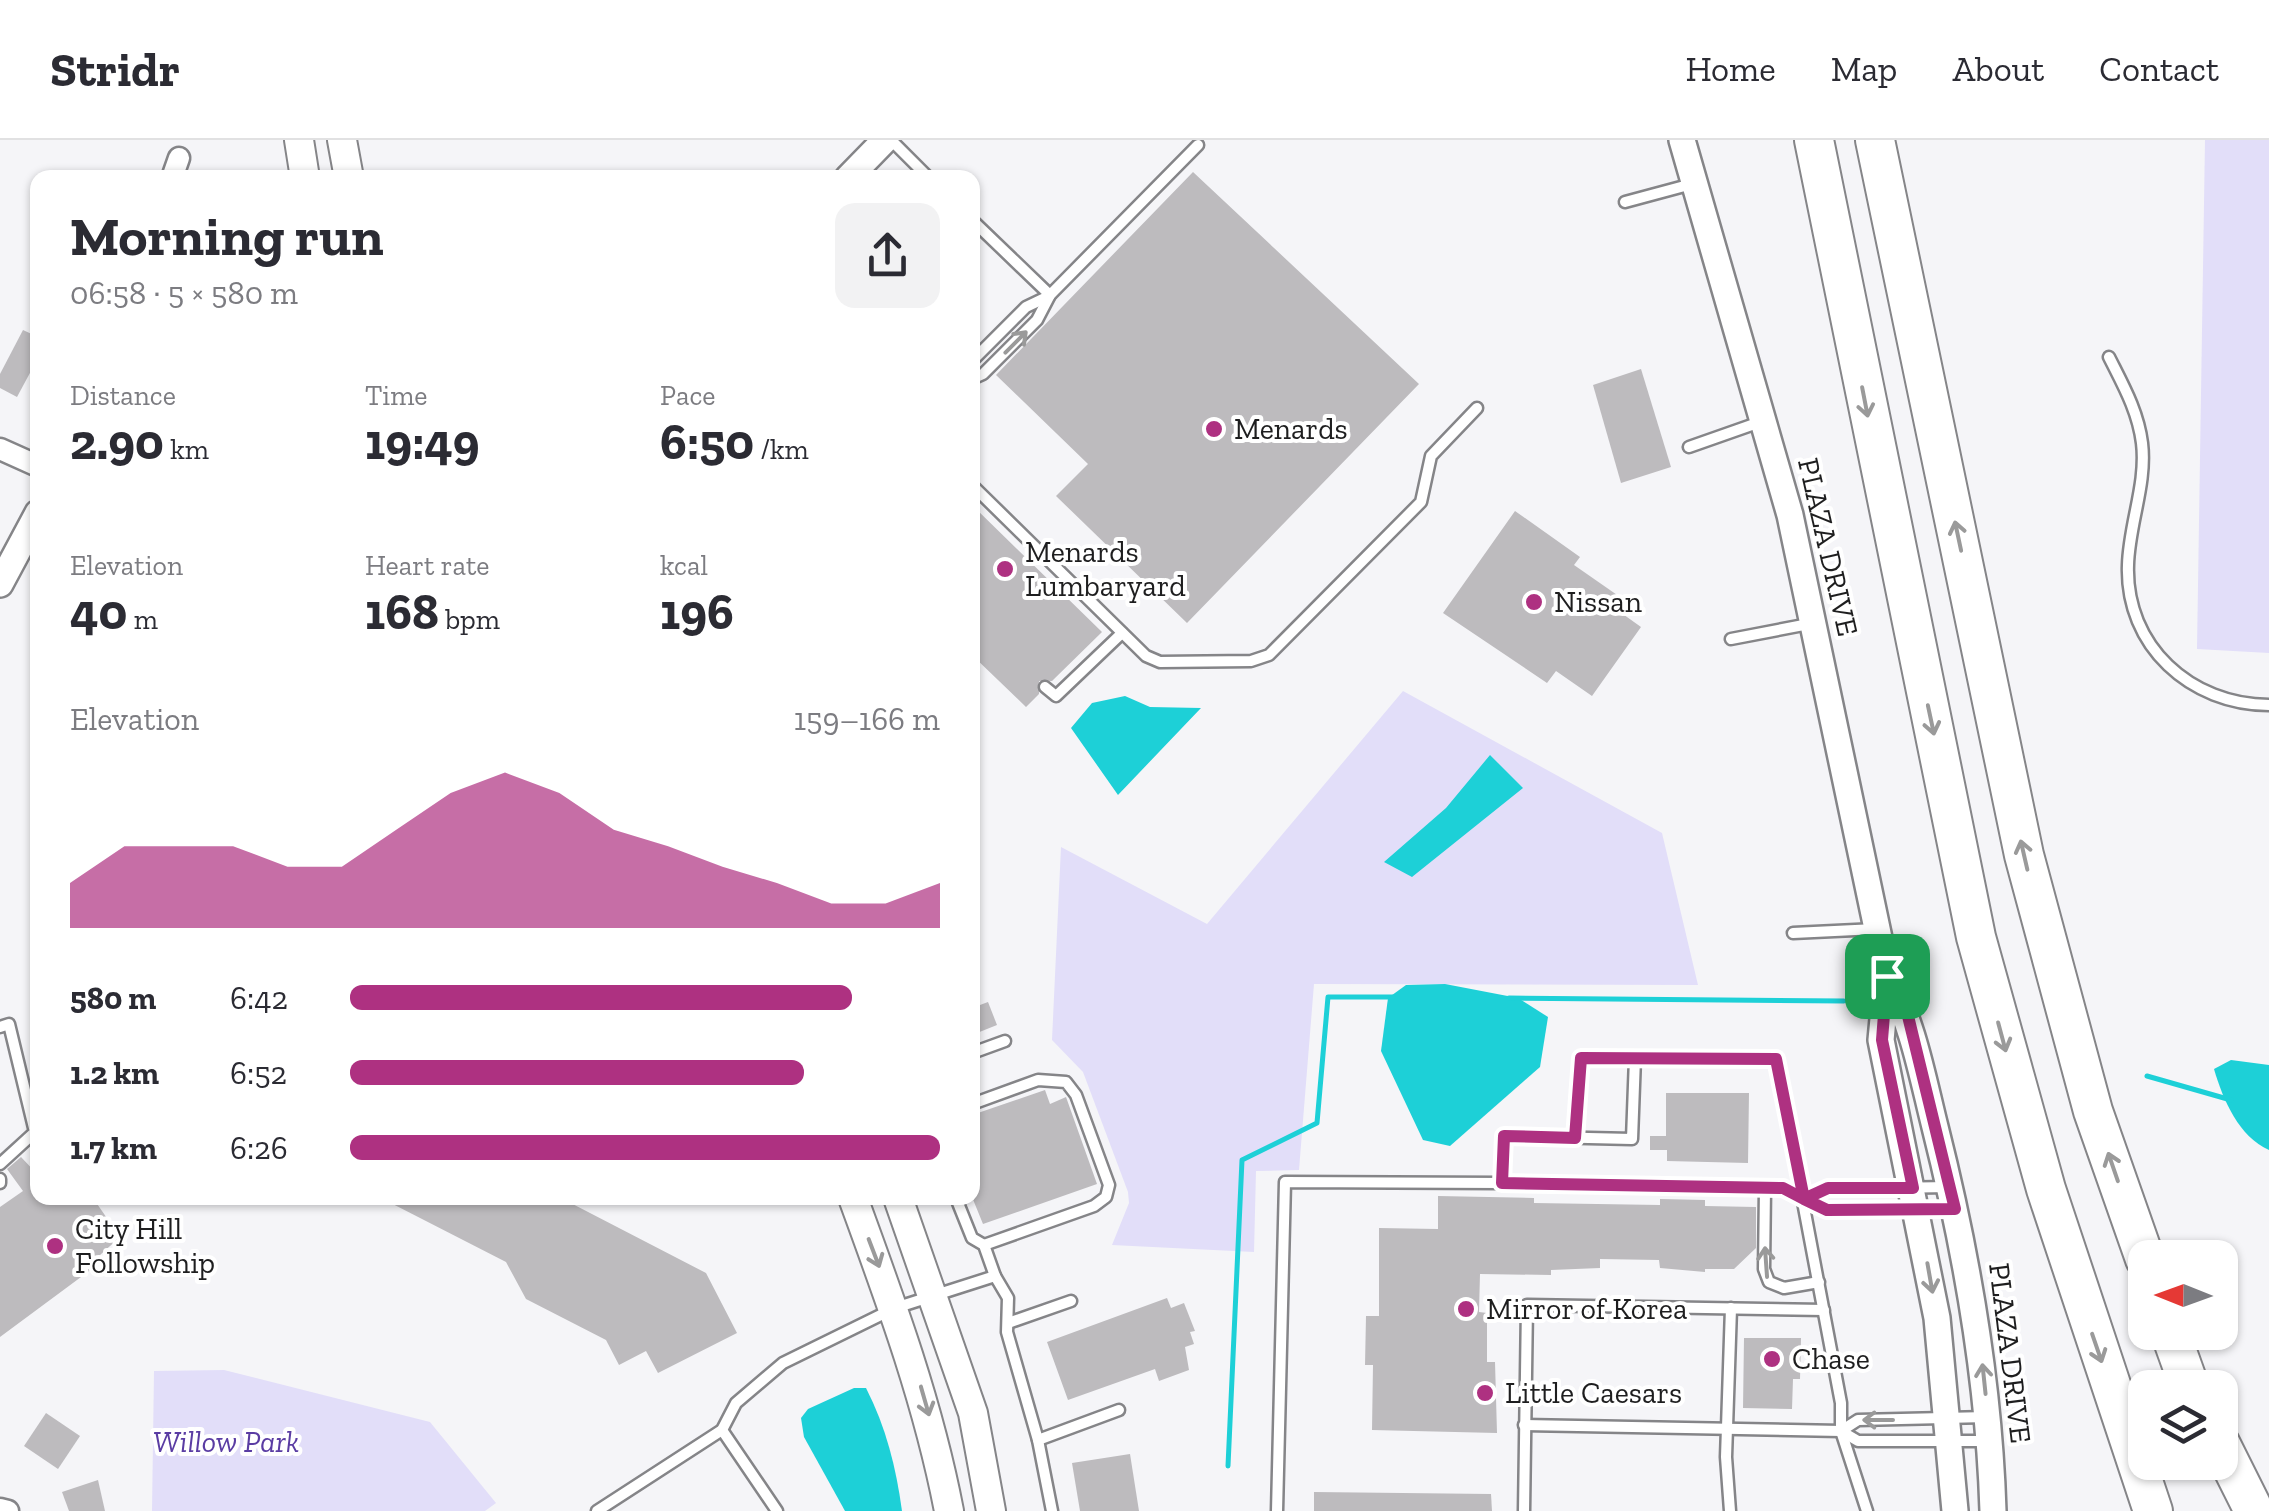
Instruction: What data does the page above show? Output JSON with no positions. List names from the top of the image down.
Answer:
{
  "streets": {
    "street": ["PLAZA DRIVE"]
  },
  "parks": ["Willow Park"],
  "places": [
    "Menards",
    "Menards Lumbaryard",
    "Nissan",
    "City Hill Followship",
    "Mirror of Korea",
    "Chase",
    "Little Caesars"
  ],
  "north": "left",
  "page": {
    "header": "Stridr",
    "nav": [
      "Home",
      "Map",
      "About",
      "Contact"
    ],
    "heading": ["Morning run", "06:58 · 5 × 580 m"],
    "stats": [
      ["Distance", "2.90 km"],
      ["Time", "19:49"],
      ["Pace", "6:50 /km"],
      ["Elevation", "40 m"],
      ["Heart rate", "168 bpm"],
      ["kcal", "196"]
    ],
    "chart": ["Elevation", "159–166 m"],
    "list": [
      {
        "name": "580 m",
        "note": "6:42"
      },
      {
        "name": "1.2 km",
        "note": "6:52"
      },
      {
        "name": "1.7 km",
        "note": "6:26"
      }
    ]
  }
}
